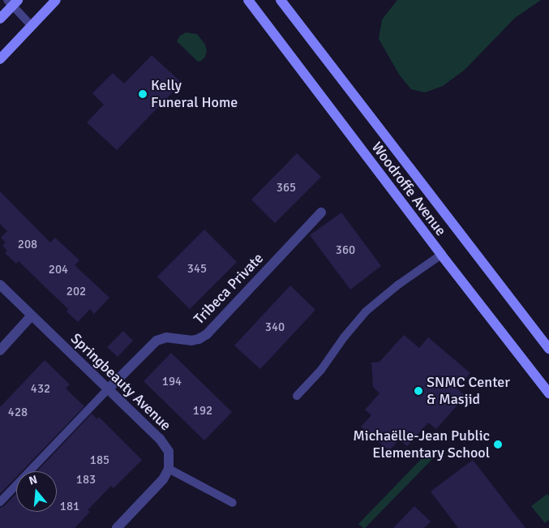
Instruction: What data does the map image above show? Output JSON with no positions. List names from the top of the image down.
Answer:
{
  "streets": {
    "main road": ["Woodroffe Avenue"],
    "street": ["Tribeca Private", "Springbeauty Avenue"]
  },
  "crossings": [
    ["Tribeca Private", "Springbeauty Avenue"]
  ],
  "places": ["Kelly Funeral Home", "SNMC Center & Masjid", "Michaëlle-Jean Public Elementary School"],
  "house_numbers": [
    "365",
    "208",
    "360",
    "345",
    "204",
    "202",
    "340",
    "194",
    "432",
    "192",
    "428",
    "185",
    "183",
    "181"
  ],
  "north": "top"
}
